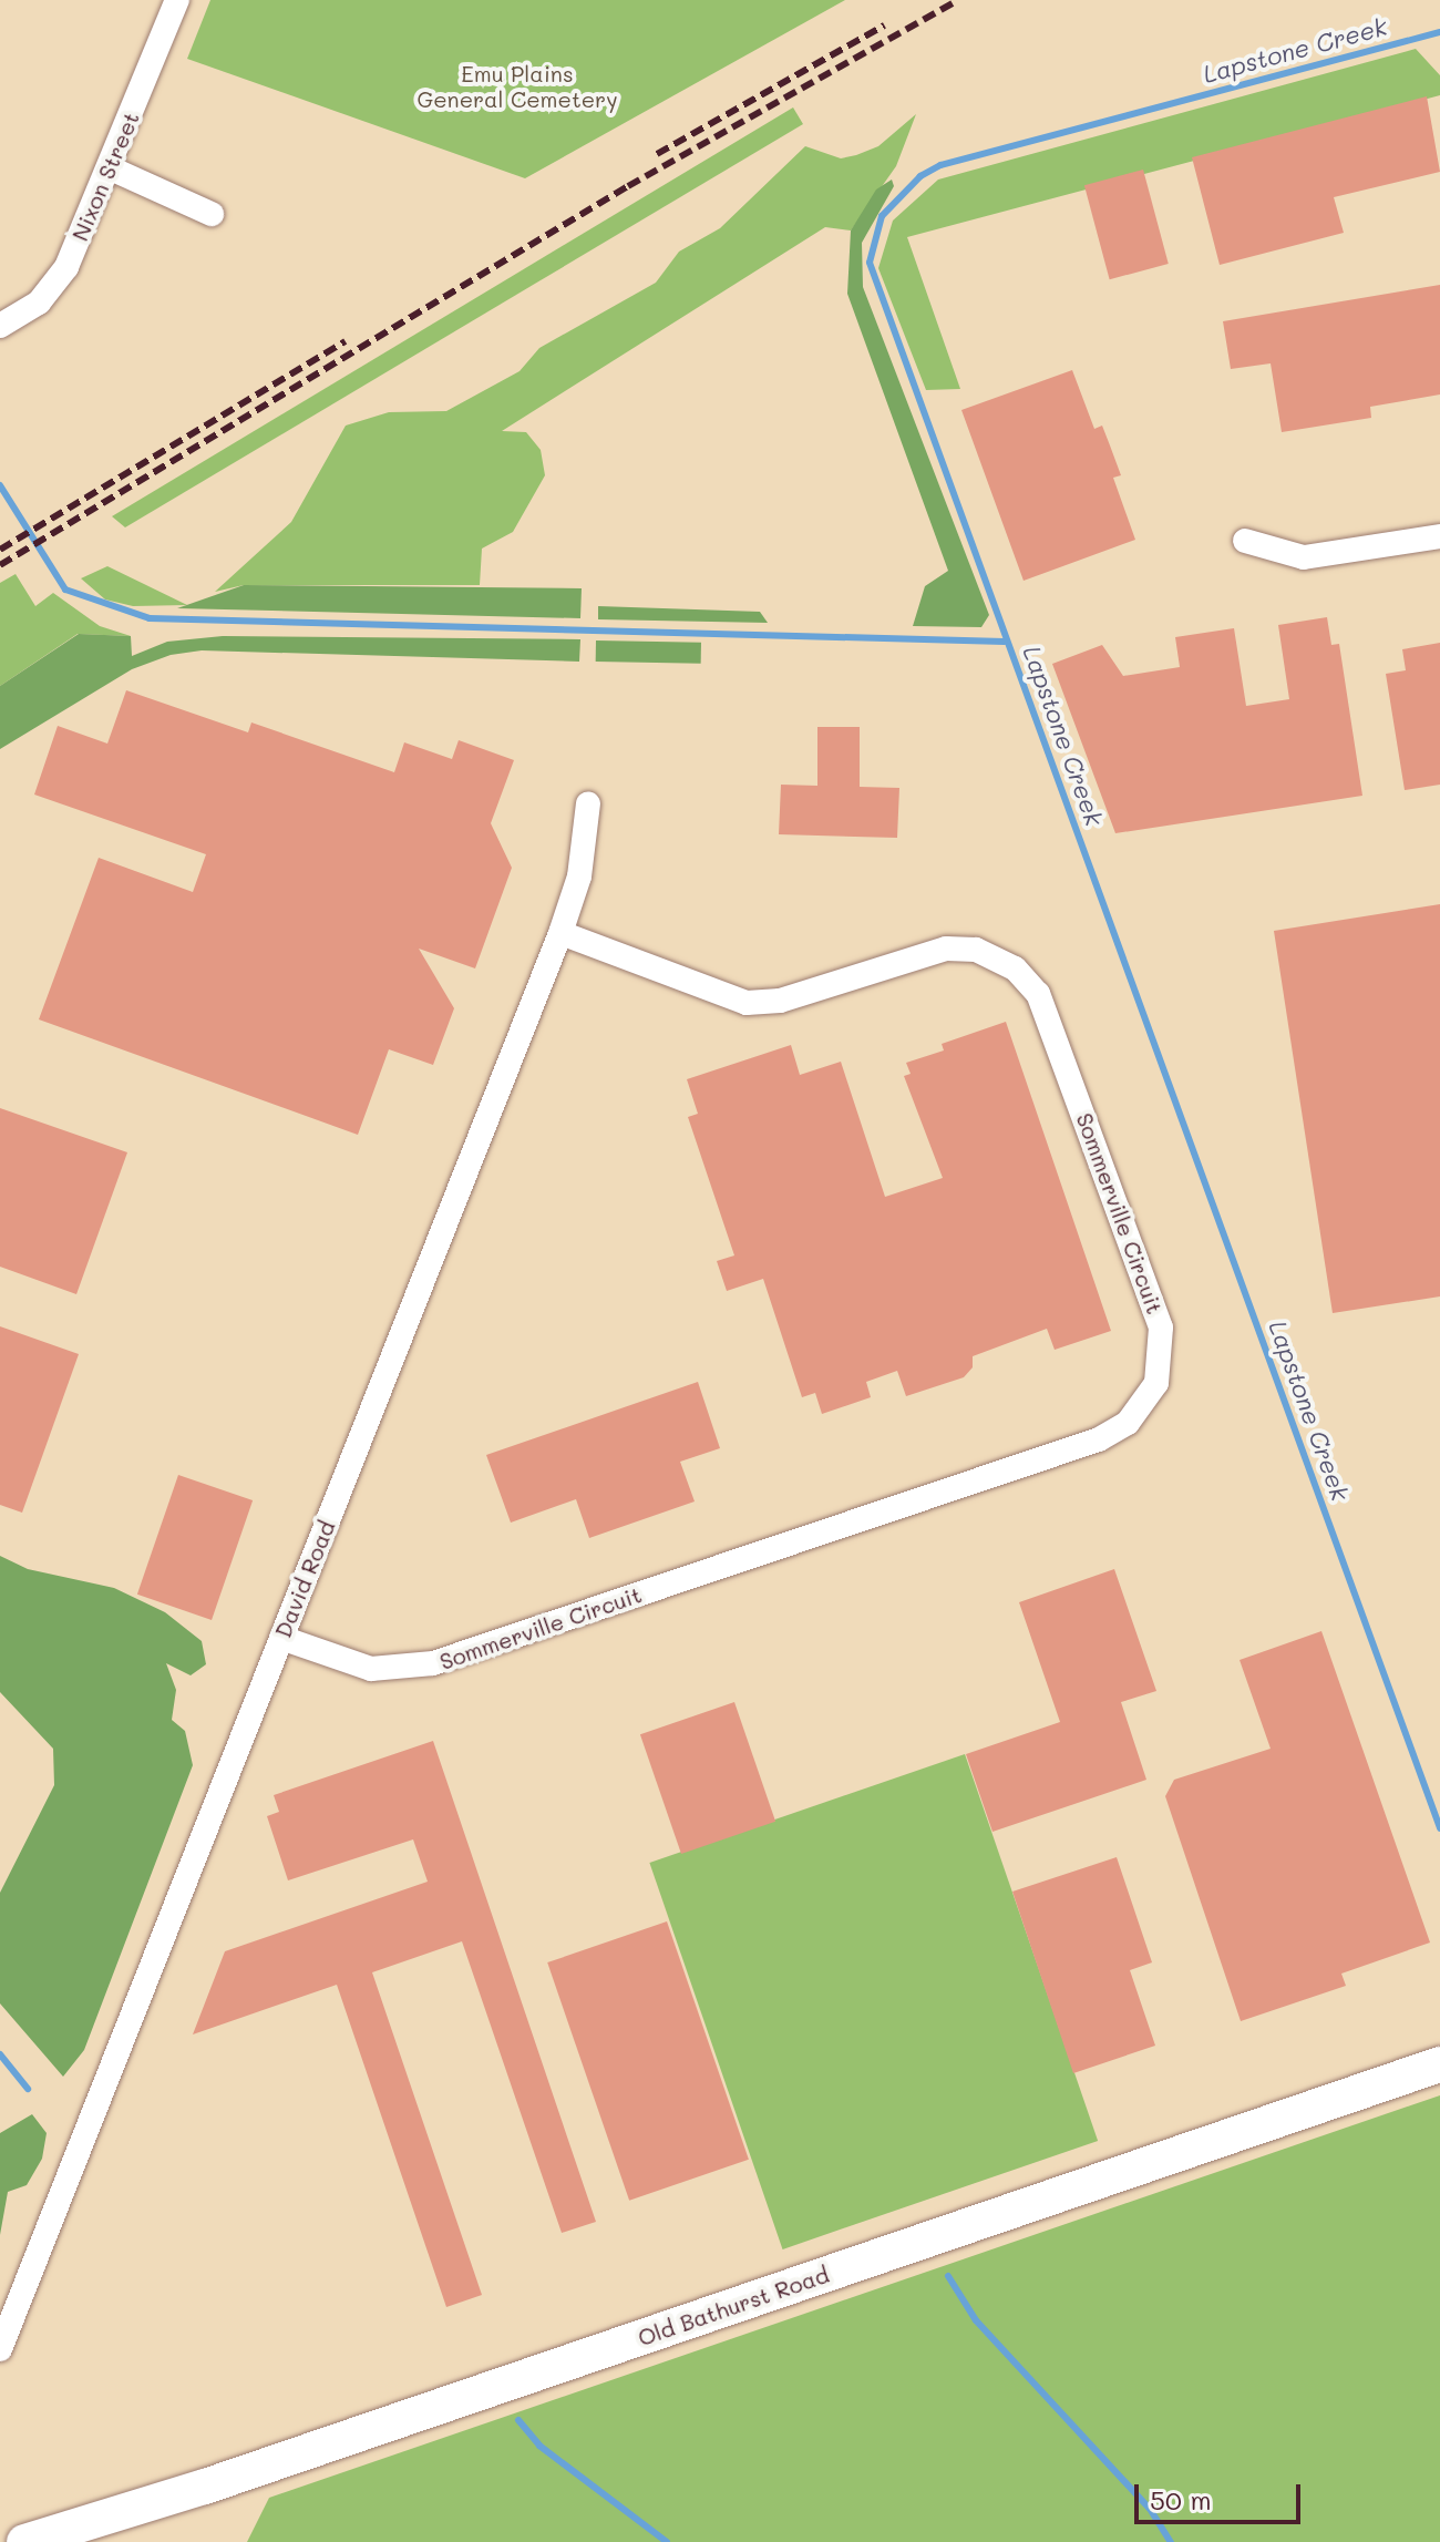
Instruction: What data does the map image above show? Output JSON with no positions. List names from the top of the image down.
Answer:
{
  "streets": {
    "main road": ["Old Bathurst Road"],
    "street": ["Nixon Street", "Sommerville Circuit", "David Road"]
  },
  "crossings": [
    ["Sommerville Circuit", "David Road"]
  ],
  "water": ["Lapstone Creek"],
  "parks": ["Emu Plains General Cemetery"],
  "scale_bar": "50 m"
}
